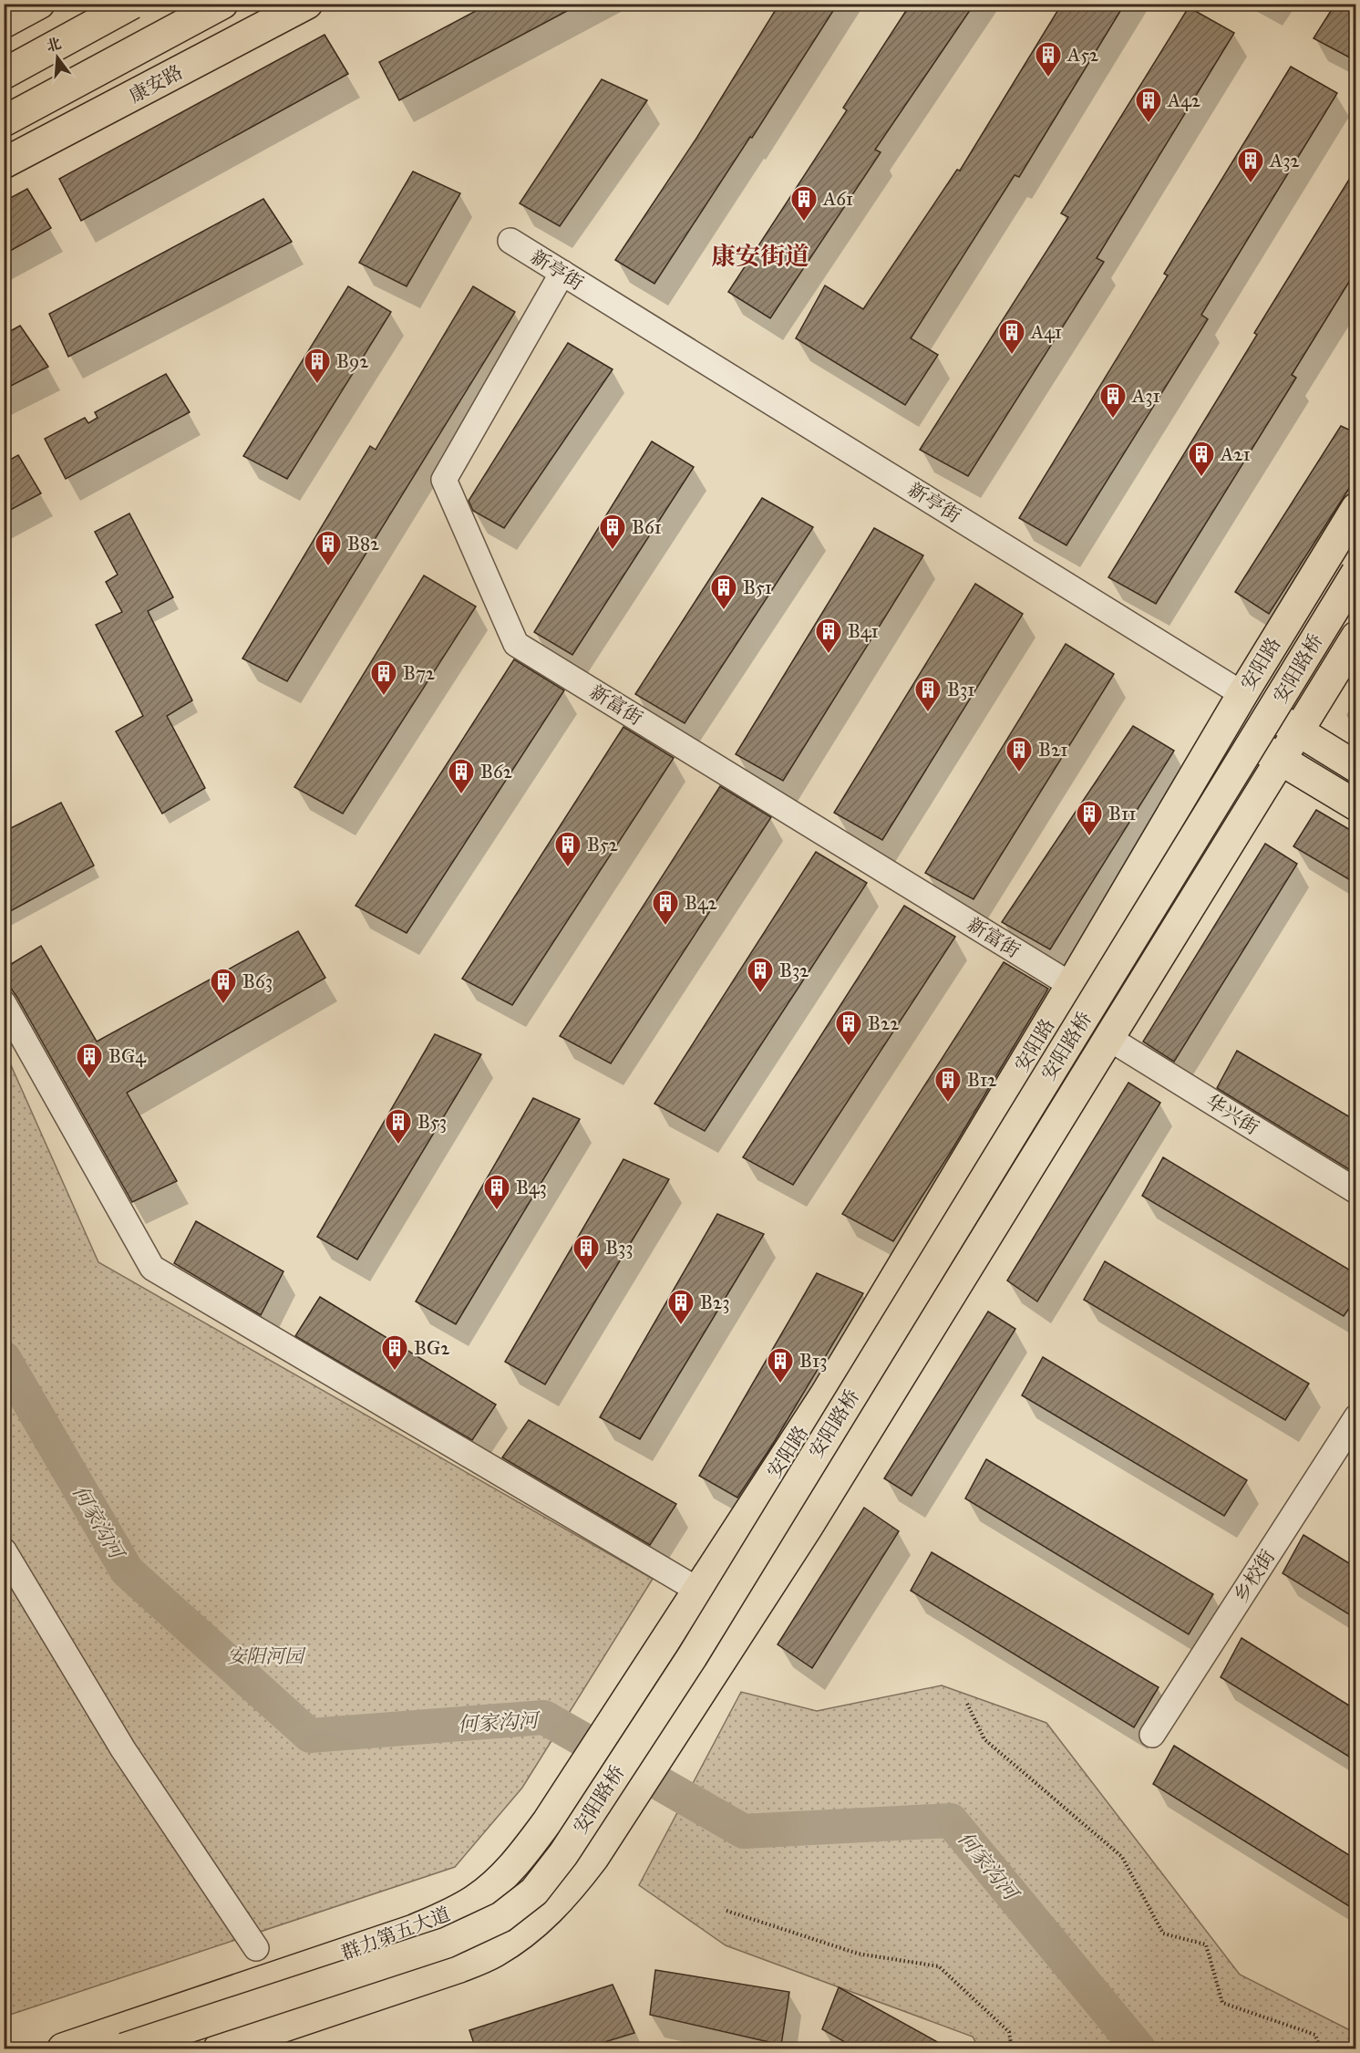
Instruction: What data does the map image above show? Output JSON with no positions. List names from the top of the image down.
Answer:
{
  "streets": {
    "main road": [
      "康安路",
      "新亭街",
      "安阳路",
      "安阳路桥",
      "群力第五大道"
    ],
    "street": ["新富街", "华兴街", "乡校街"]
  },
  "crossings": [
    ["新亭街", "安阳路"],
    ["新亭街", "新富街"],
    ["安阳路", "新富街"],
    ["安阳路", "群力第五大道"]
  ],
  "districts": ["康安街道"],
  "water": ["何家沟河"],
  "parks": ["安阳河园"],
  "places": {
    "building": [
      "A52",
      "A42",
      "A32",
      "A61",
      "A41",
      "B92",
      "A31",
      "A21",
      "B61",
      "B82",
      "B51",
      "B41",
      "B72",
      "B31",
      "B21",
      "B62",
      "B11",
      "B52",
      "B42",
      "B32",
      "B63",
      "B22",
      "BG4",
      "B12",
      "B53",
      "B43",
      "B33",
      "B23",
      "BG2",
      "B13"
    ]
  },
  "north": "top"
}
